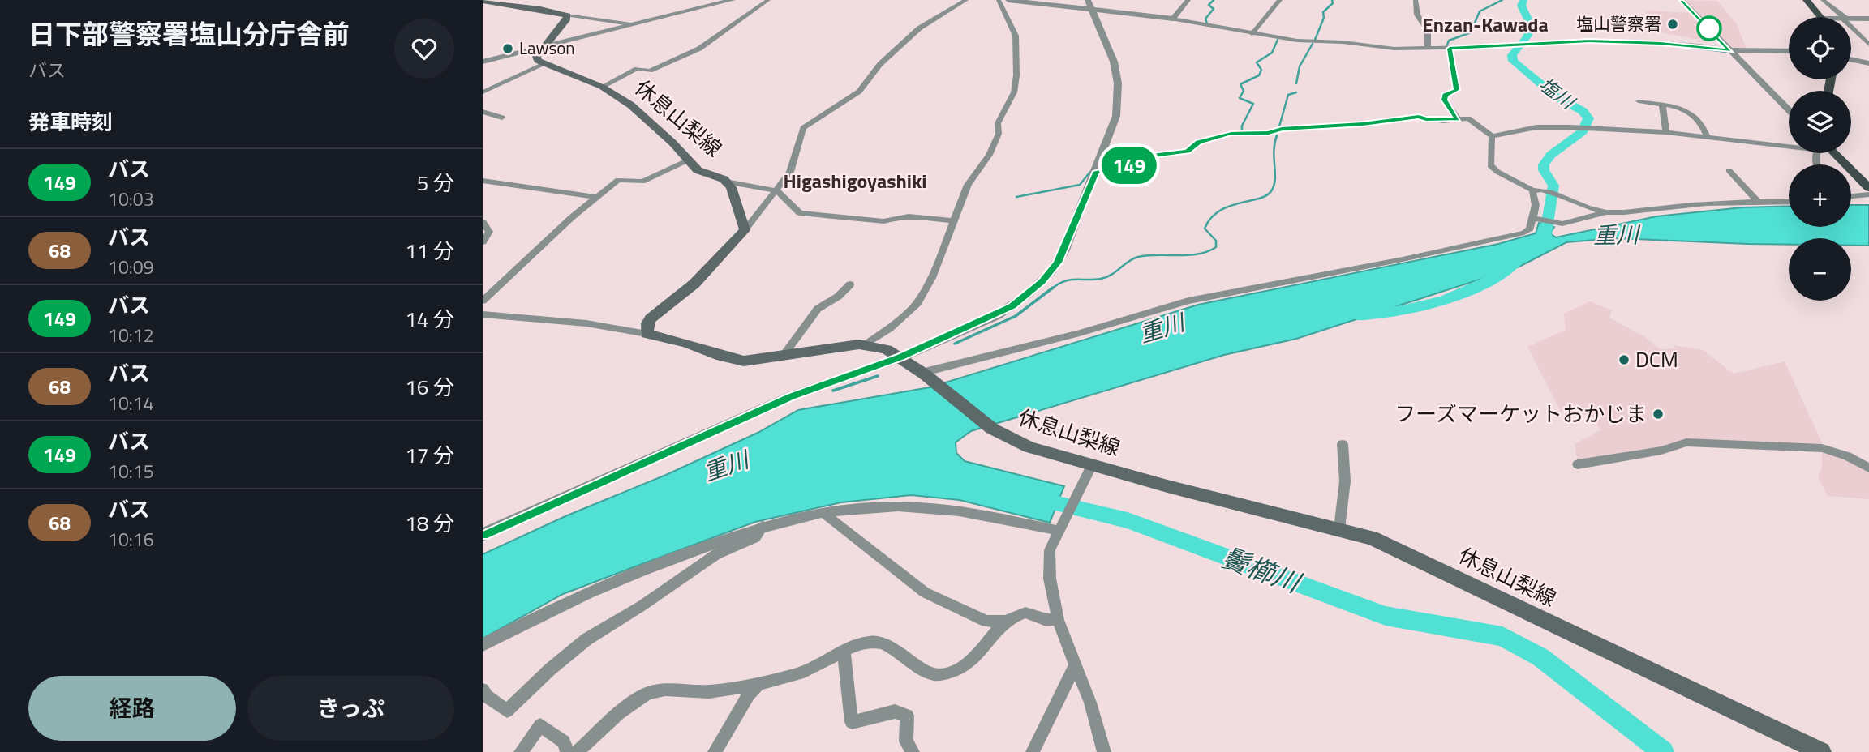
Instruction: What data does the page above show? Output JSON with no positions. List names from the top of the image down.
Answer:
{
  "streets": {
    "main road": ["休息山梨線"]
  },
  "districts": ["Enzan-Kawada", "Higashigoyashiki"],
  "water": ["塩川", "重川", "鬢櫛川"],
  "places": [
    "塩山警察署",
    "Lawson",
    "DCM",
    "フーズマーケットおかじま"
  ],
  "lines": ["bus line 149"],
  "page": {
    "heading": [
      ["日下部警察署塩山分庁舎前", "バス"],
      "発車時刻"
    ],
    "on_map": "149",
    "map_buttons": ["+", "−"],
    "list": [
      {
        "mark": "149",
        "name": "バス",
        "note": "10:03",
        "value": "5 分"
      },
      {
        "mark": "68",
        "name": "バス",
        "note": "10:09",
        "value": "11 分"
      },
      {
        "mark": "149",
        "name": "バス",
        "note": "10:12",
        "value": "14 分"
      },
      {
        "mark": "68",
        "name": "バス",
        "note": "10:14",
        "value": "16 分"
      },
      {
        "mark": "149",
        "name": "バス",
        "note": "10:15",
        "value": "17 分"
      },
      {
        "mark": "68",
        "name": "バス",
        "note": "10:16",
        "value": "18 分"
      }
    ],
    "buttons": ["経路", "きっぷ"]
  }
}
